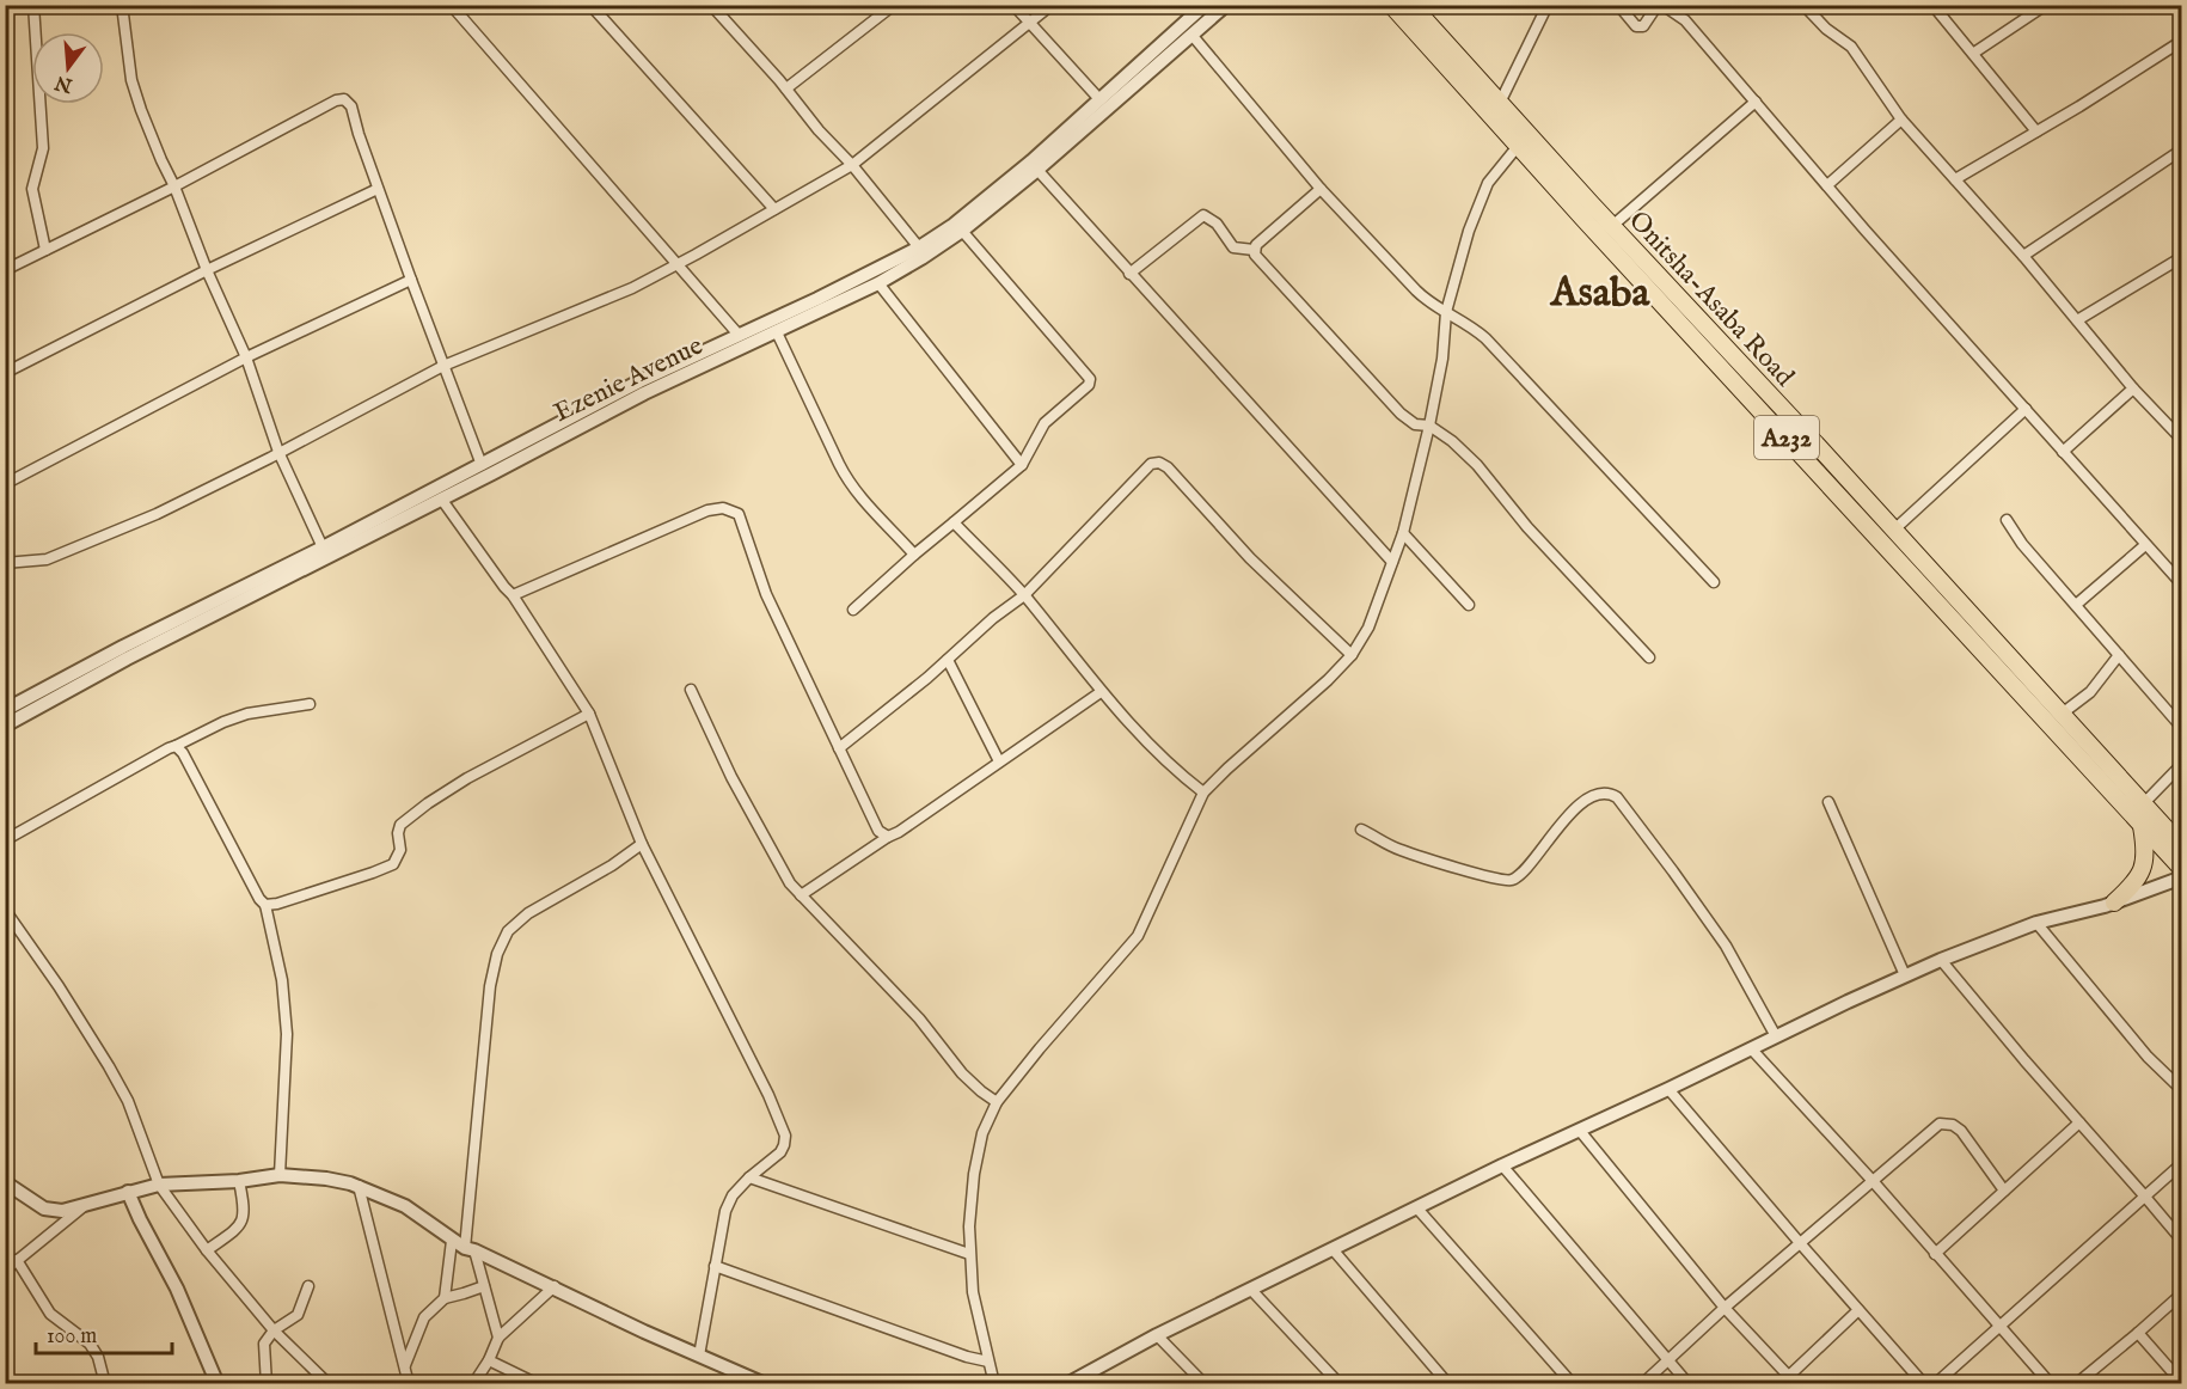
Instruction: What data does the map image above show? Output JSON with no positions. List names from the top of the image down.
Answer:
{
  "streets": {
    "highway": ["Onitsha-Asaba Road", "A232"],
    "street": ["Ezenie Avenue"]
  },
  "crossings": [
    ["Onitsha-Asaba Road", "A232"]
  ],
  "districts": ["Asaba"],
  "scale_bar": "100 m",
  "north": "bottom"
}
